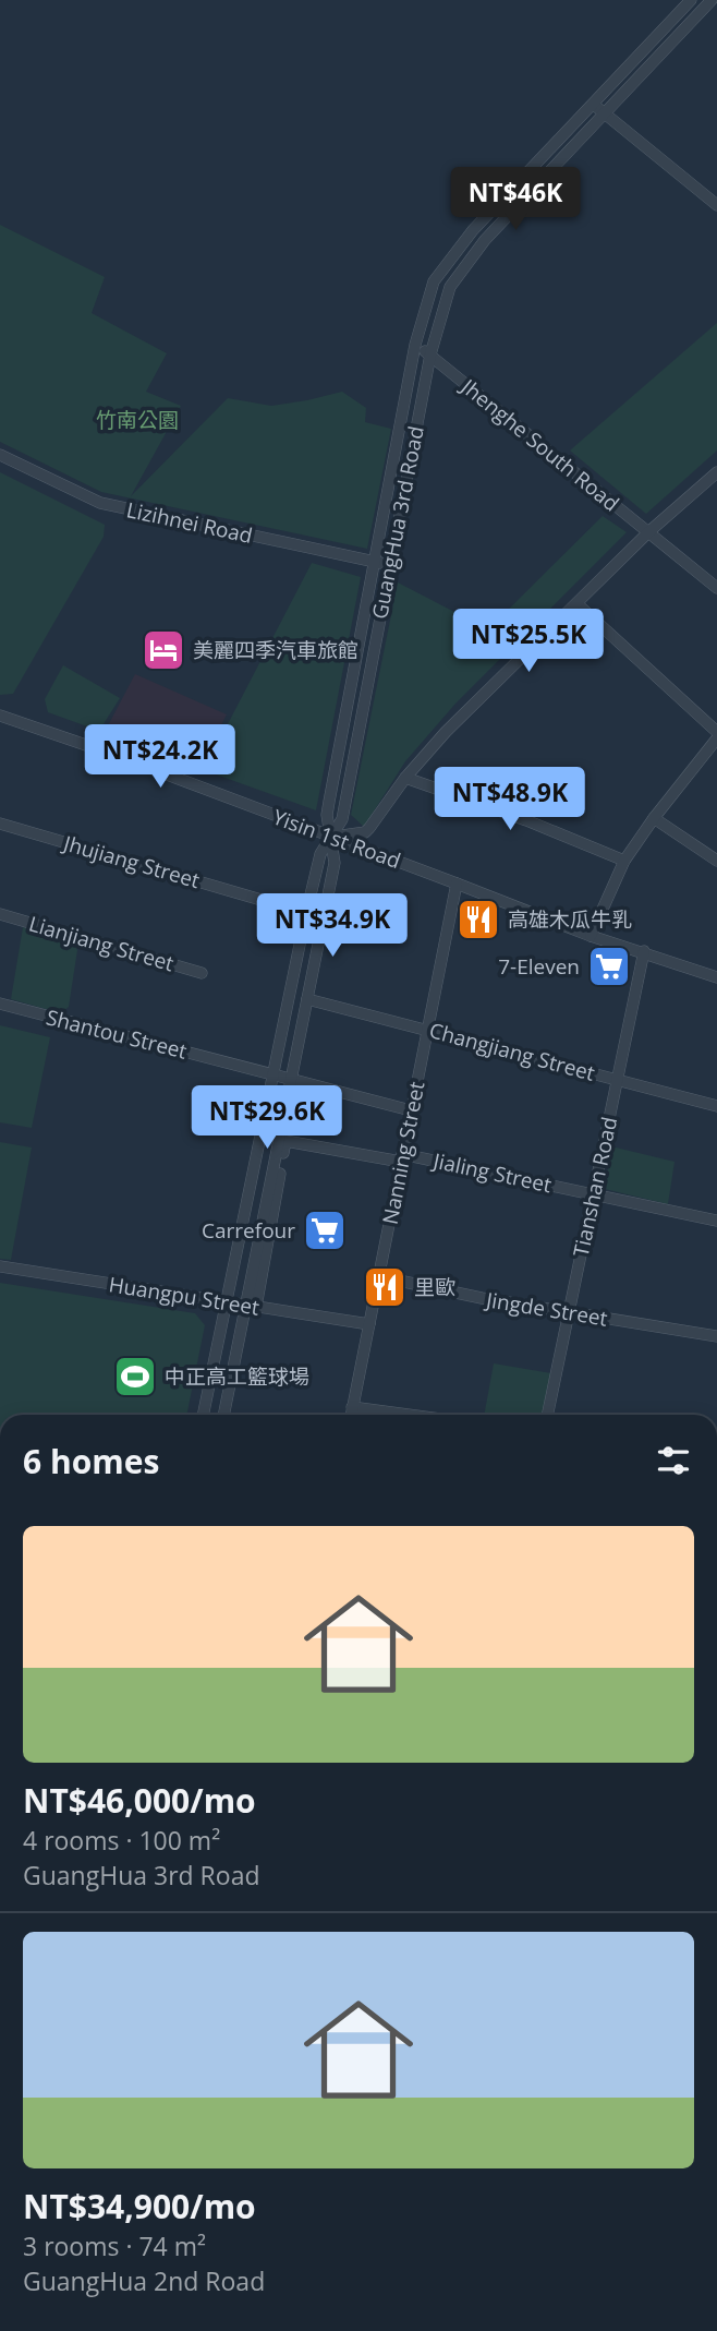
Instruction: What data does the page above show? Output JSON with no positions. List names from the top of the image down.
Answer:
{
  "streets": {
    "street": [
      "Jhenghe South Road",
      "Lizihnei Road",
      "GuangHua 3rd Road",
      "Yisin 1st Road",
      "Jhujiang Street",
      "Lianjiang Street",
      "Shantou Street",
      "Changjiang Street",
      "Nanning Street",
      "Jialing Street",
      "Tianshan Road",
      "Huangpu Street",
      "Jingde Street"
    ]
  },
  "crossings": [
    ["Jhenghe South Road", "GuangHua 3rd Road"],
    ["Lizihnei Road", "GuangHua 3rd Road"],
    ["GuangHua 3rd Road", "Yisin 1st Road"],
    ["Yisin 1st Road", "Nanning Street"],
    ["Yisin 1st Road", "Tianshan Road"],
    ["Shantou Street", "Nanning Street"],
    ["Changjiang Street", "Nanning Street"],
    ["Changjiang Street", "Tianshan Road"],
    ["Nanning Street", "Jialing Street"],
    ["Nanning Street", "Huangpu Street"],
    ["Nanning Street", "Jingde Street"],
    ["Jialing Street", "Tianshan Road"],
    ["Tianshan Road", "Jingde Street"]
  ],
  "parks": ["竹南公園"],
  "places": {
    "hotel": ["美麗四季汽車旅館"],
    "restaurant": ["高雄木瓜牛乳", "里歐"],
    "supermarket": ["7-Eleven", "Carrefour"],
    "sports": ["中正高工籃球場"]
  },
  "page": {
    "price": [
      "NT$46K",
      "NT$25.5K",
      "NT$24.2K",
      "NT$48.9K",
      "NT$34.9K",
      "NT$29.6K"
    ],
    "heading": "6 homes",
    "list": [
      {
        "name": "NT$46,000/mo",
        "note": "4 rooms · 100 m² · GuangHua 3rd Road"
      },
      {
        "name": "NT$34,900/mo",
        "note": "3 rooms · 74 m² · GuangHua 2nd Road"
      }
    ]
  }
}
